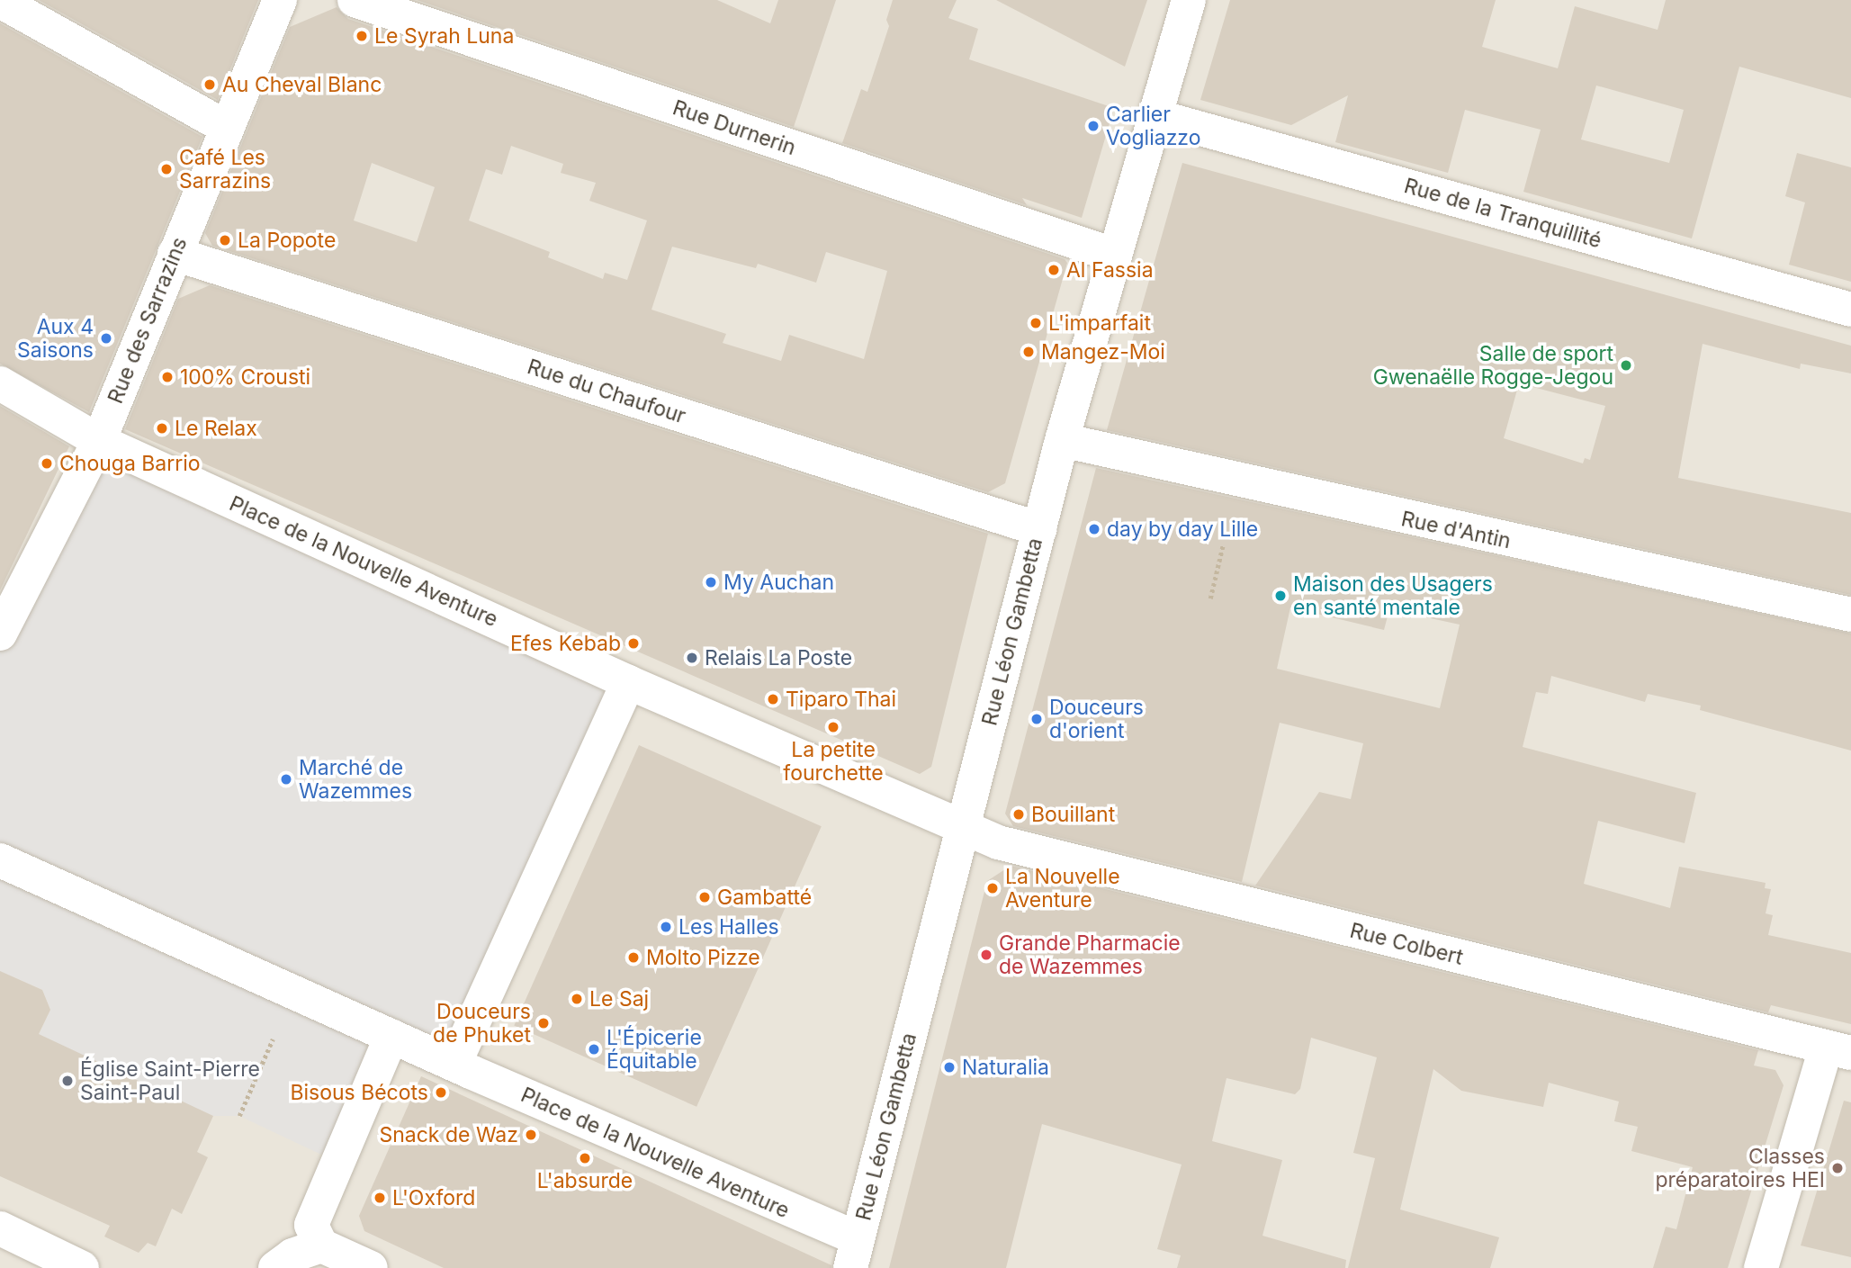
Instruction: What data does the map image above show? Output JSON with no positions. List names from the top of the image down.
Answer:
{
  "streets": {
    "street": [
      "Rue Durnerin",
      "Rue de la Tranquillité",
      "Rue des Sarrazins",
      "Rue du Chaufour",
      "Rue d'Antin",
      "Place de la Nouvelle Aventure",
      "Rue Léon Gambetta",
      "Rue Colbert"
    ]
  },
  "crossings": [
    ["Rue Durnerin", "Rue Léon Gambetta"],
    ["Rue de la Tranquillité", "Rue Léon Gambetta"],
    ["Rue des Sarrazins", "Rue du Chaufour"],
    ["Rue des Sarrazins", "Place de la Nouvelle Aventure"],
    ["Rue du Chaufour", "Rue Léon Gambetta"],
    ["Rue d'Antin", "Rue Léon Gambetta"],
    ["Place de la Nouvelle Aventure", "Rue Léon Gambetta"],
    ["Place de la Nouvelle Aventure", "Rue Colbert"],
    ["Rue Léon Gambetta", "Rue Colbert"]
  ],
  "places": [
    "Le Syrah Luna",
    "Au Cheval Blanc",
    "Carlier Vogliazzo",
    "Café Les Sarrazins",
    "La Popote",
    "Al Fassia",
    "L'imparfait",
    "Aux 4 Saisons",
    "Mangez-Moi",
    "Salle de sport Gwenaëlle Rogge-Jegou",
    "100% Crousti",
    "Le Relax",
    "Chouga Barrio",
    "day by day Lille",
    "My Auchan",
    "Maison des Usagers en santé mentale",
    "Efes Kebab",
    "Relais La Poste",
    "Tiparo Thai",
    "Douceurs d'orient",
    "La petite fourchette",
    "Marché de Wazemmes",
    "Bouillant",
    "La Nouvelle Aventure",
    "Gambatté",
    "Les Halles",
    "Grande Pharmacie de Wazemmes",
    "Molto Pizze",
    "Le Saj",
    "Douceurs de Phuket",
    "L'Épicerie Équitable",
    "Naturalia",
    "Église Saint-Pierre Saint-Paul",
    "Bisous Bécots",
    "Snack de Waz",
    "L'absurde",
    "Classes préparatoires HEI",
    "L'Oxford"
  ]
}
